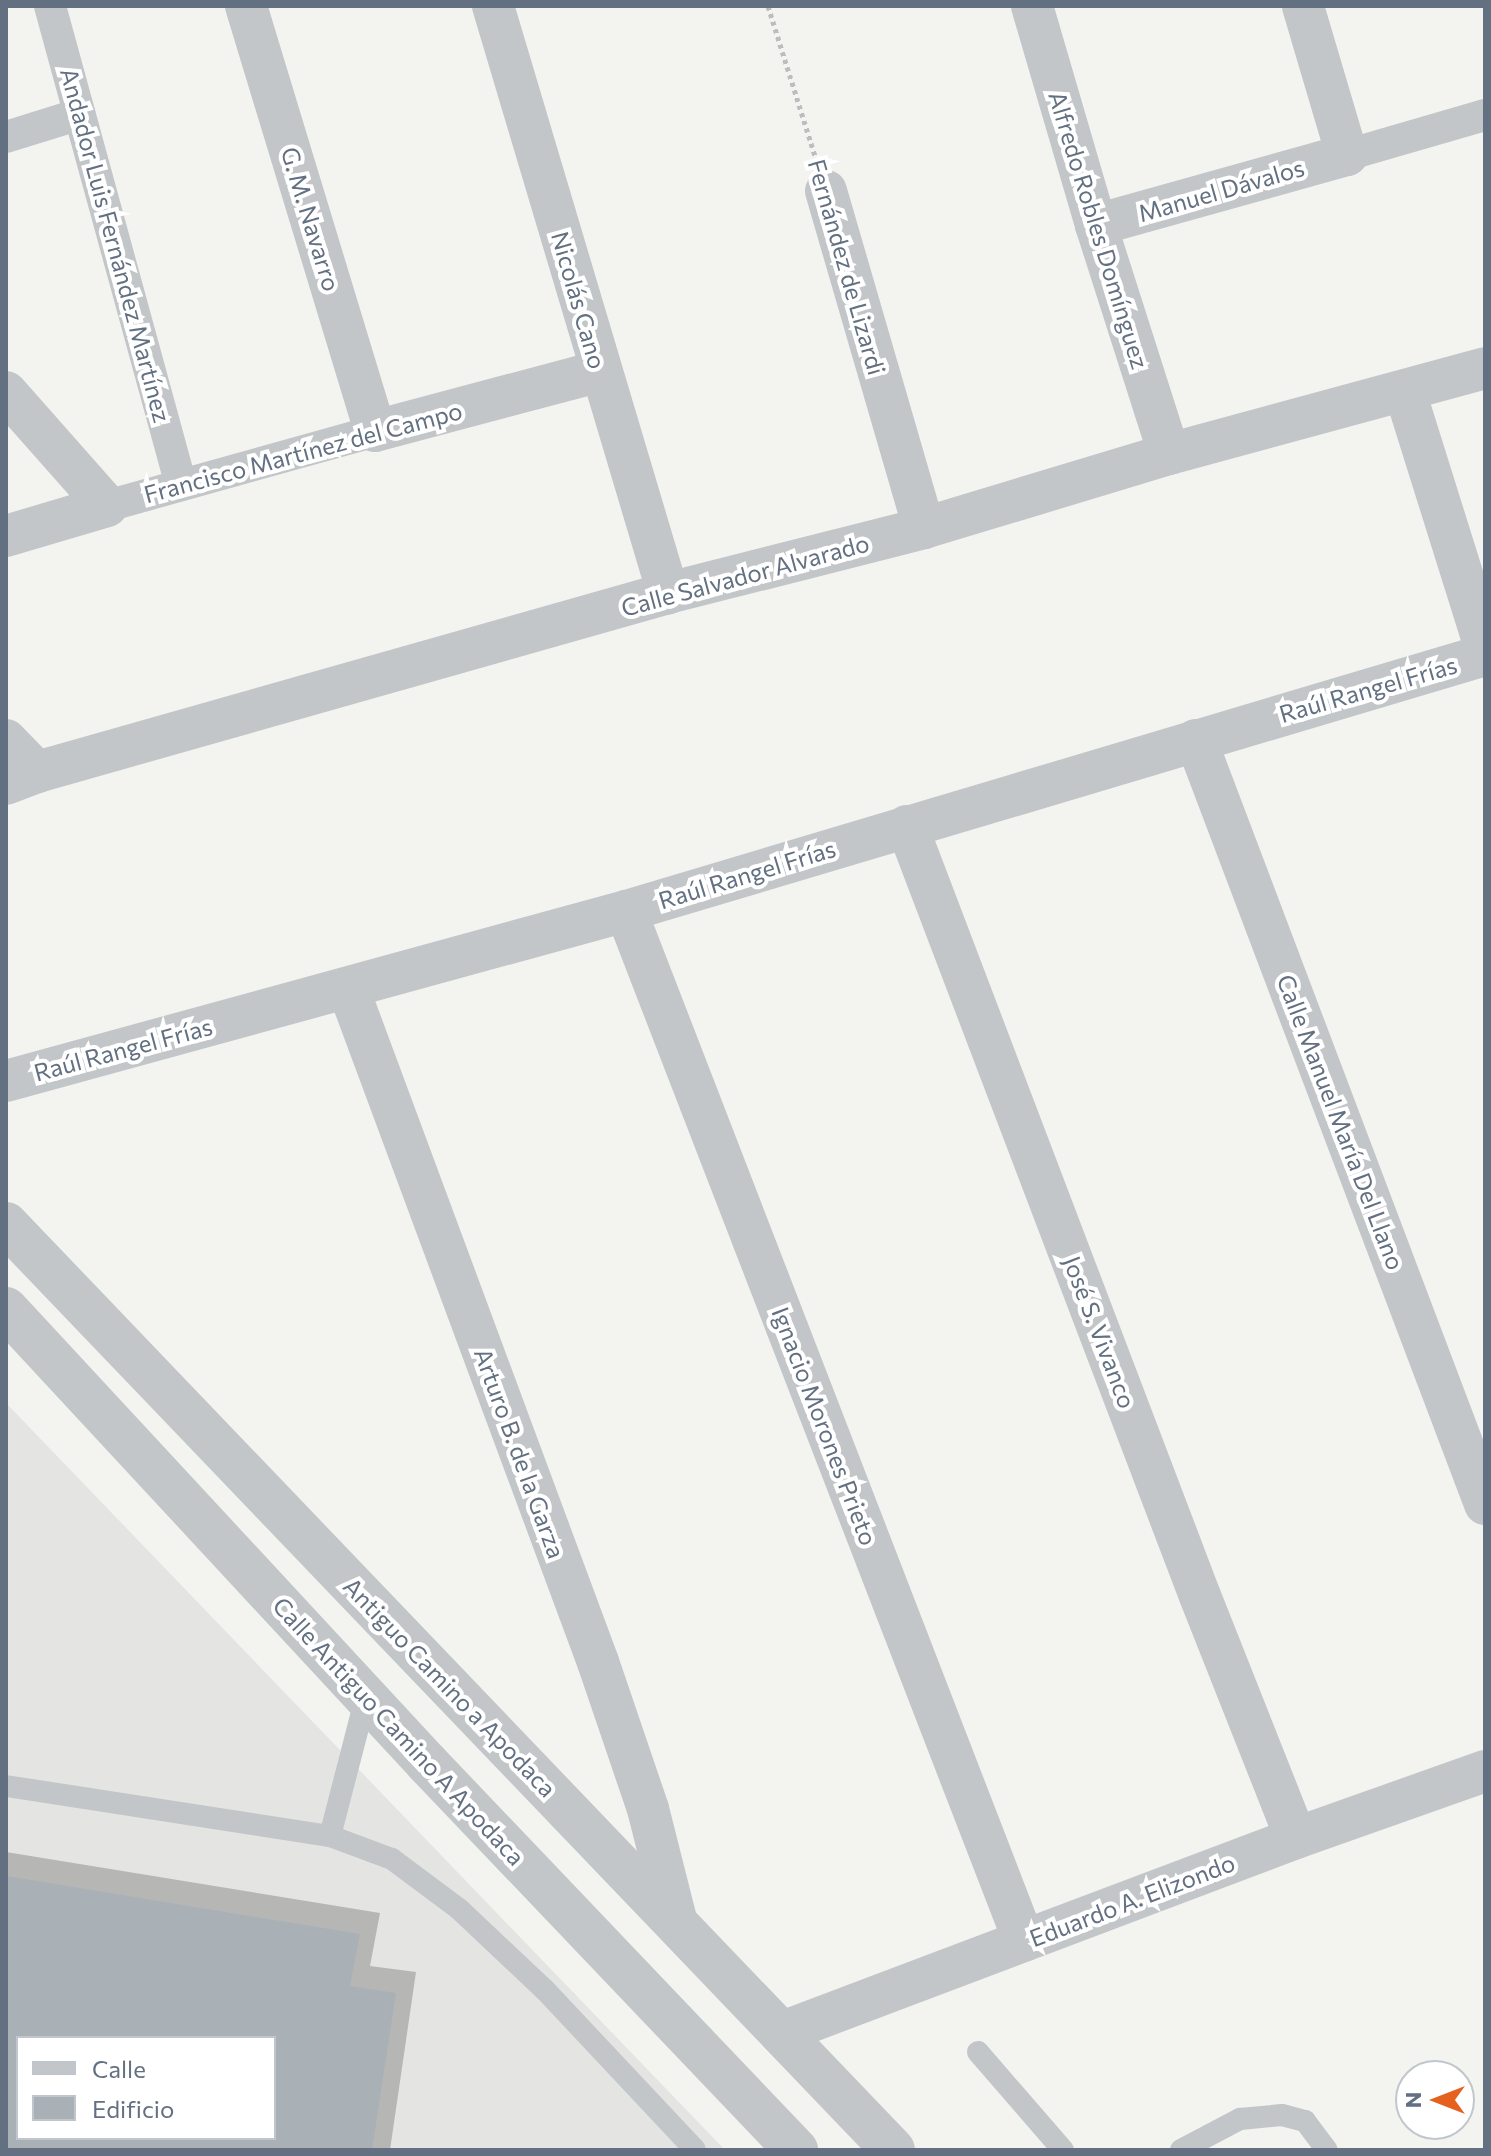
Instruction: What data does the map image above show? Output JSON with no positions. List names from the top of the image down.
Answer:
{
  "streets": {
    "street": [
      "Manuel Dávalos",
      "G. M. Navarro",
      "Alfredo Robles Domínguez",
      "Andador Luis Fernández Martínez",
      "Fernández de Lizardi",
      "Nicolás Cano",
      "Francisco Martínez del Campo",
      "Calle Salvador Alvarado",
      "Raúl Rangel Frías",
      "Calle Manuel María Del Llano",
      "José S. Vivanco",
      "Ignacio Morones Prieto",
      "Arturo B. de la Garza",
      "Antiguo Camino a Apodaca",
      "Calle Antiguo Camino A Apodaca",
      "Eduardo A. Elizondo"
    ]
  },
  "crossings": [
    ["Manuel Dávalos", "Alfredo Robles Domínguez"],
    ["G. M. Navarro", "Francisco Martínez del Campo"],
    ["Alfredo Robles Domínguez", "Calle Salvador Alvarado"],
    ["Andador Luis Fernández Martínez", "Francisco Martínez del Campo"],
    ["Fernández de Lizardi", "Calle Salvador Alvarado"],
    ["Nicolás Cano", "Francisco Martínez del Campo"],
    ["Nicolás Cano", "Calle Salvador Alvarado"],
    ["Raúl Rangel Frías", "Calle Manuel María Del Llano"],
    ["Raúl Rangel Frías", "José S. Vivanco"],
    ["Raúl Rangel Frías", "Ignacio Morones Prieto"],
    ["Raúl Rangel Frías", "Arturo B. de la Garza"],
    ["José S. Vivanco", "Eduardo A. Elizondo"],
    ["Ignacio Morones Prieto", "Eduardo A. Elizondo"],
    ["Arturo B. de la Garza", "Antiguo Camino a Apodaca"],
    ["Antiguo Camino a Apodaca", "Eduardo A. Elizondo"]
  ],
  "legend": ["Calle", "Edificio"],
  "north": "left"
}
